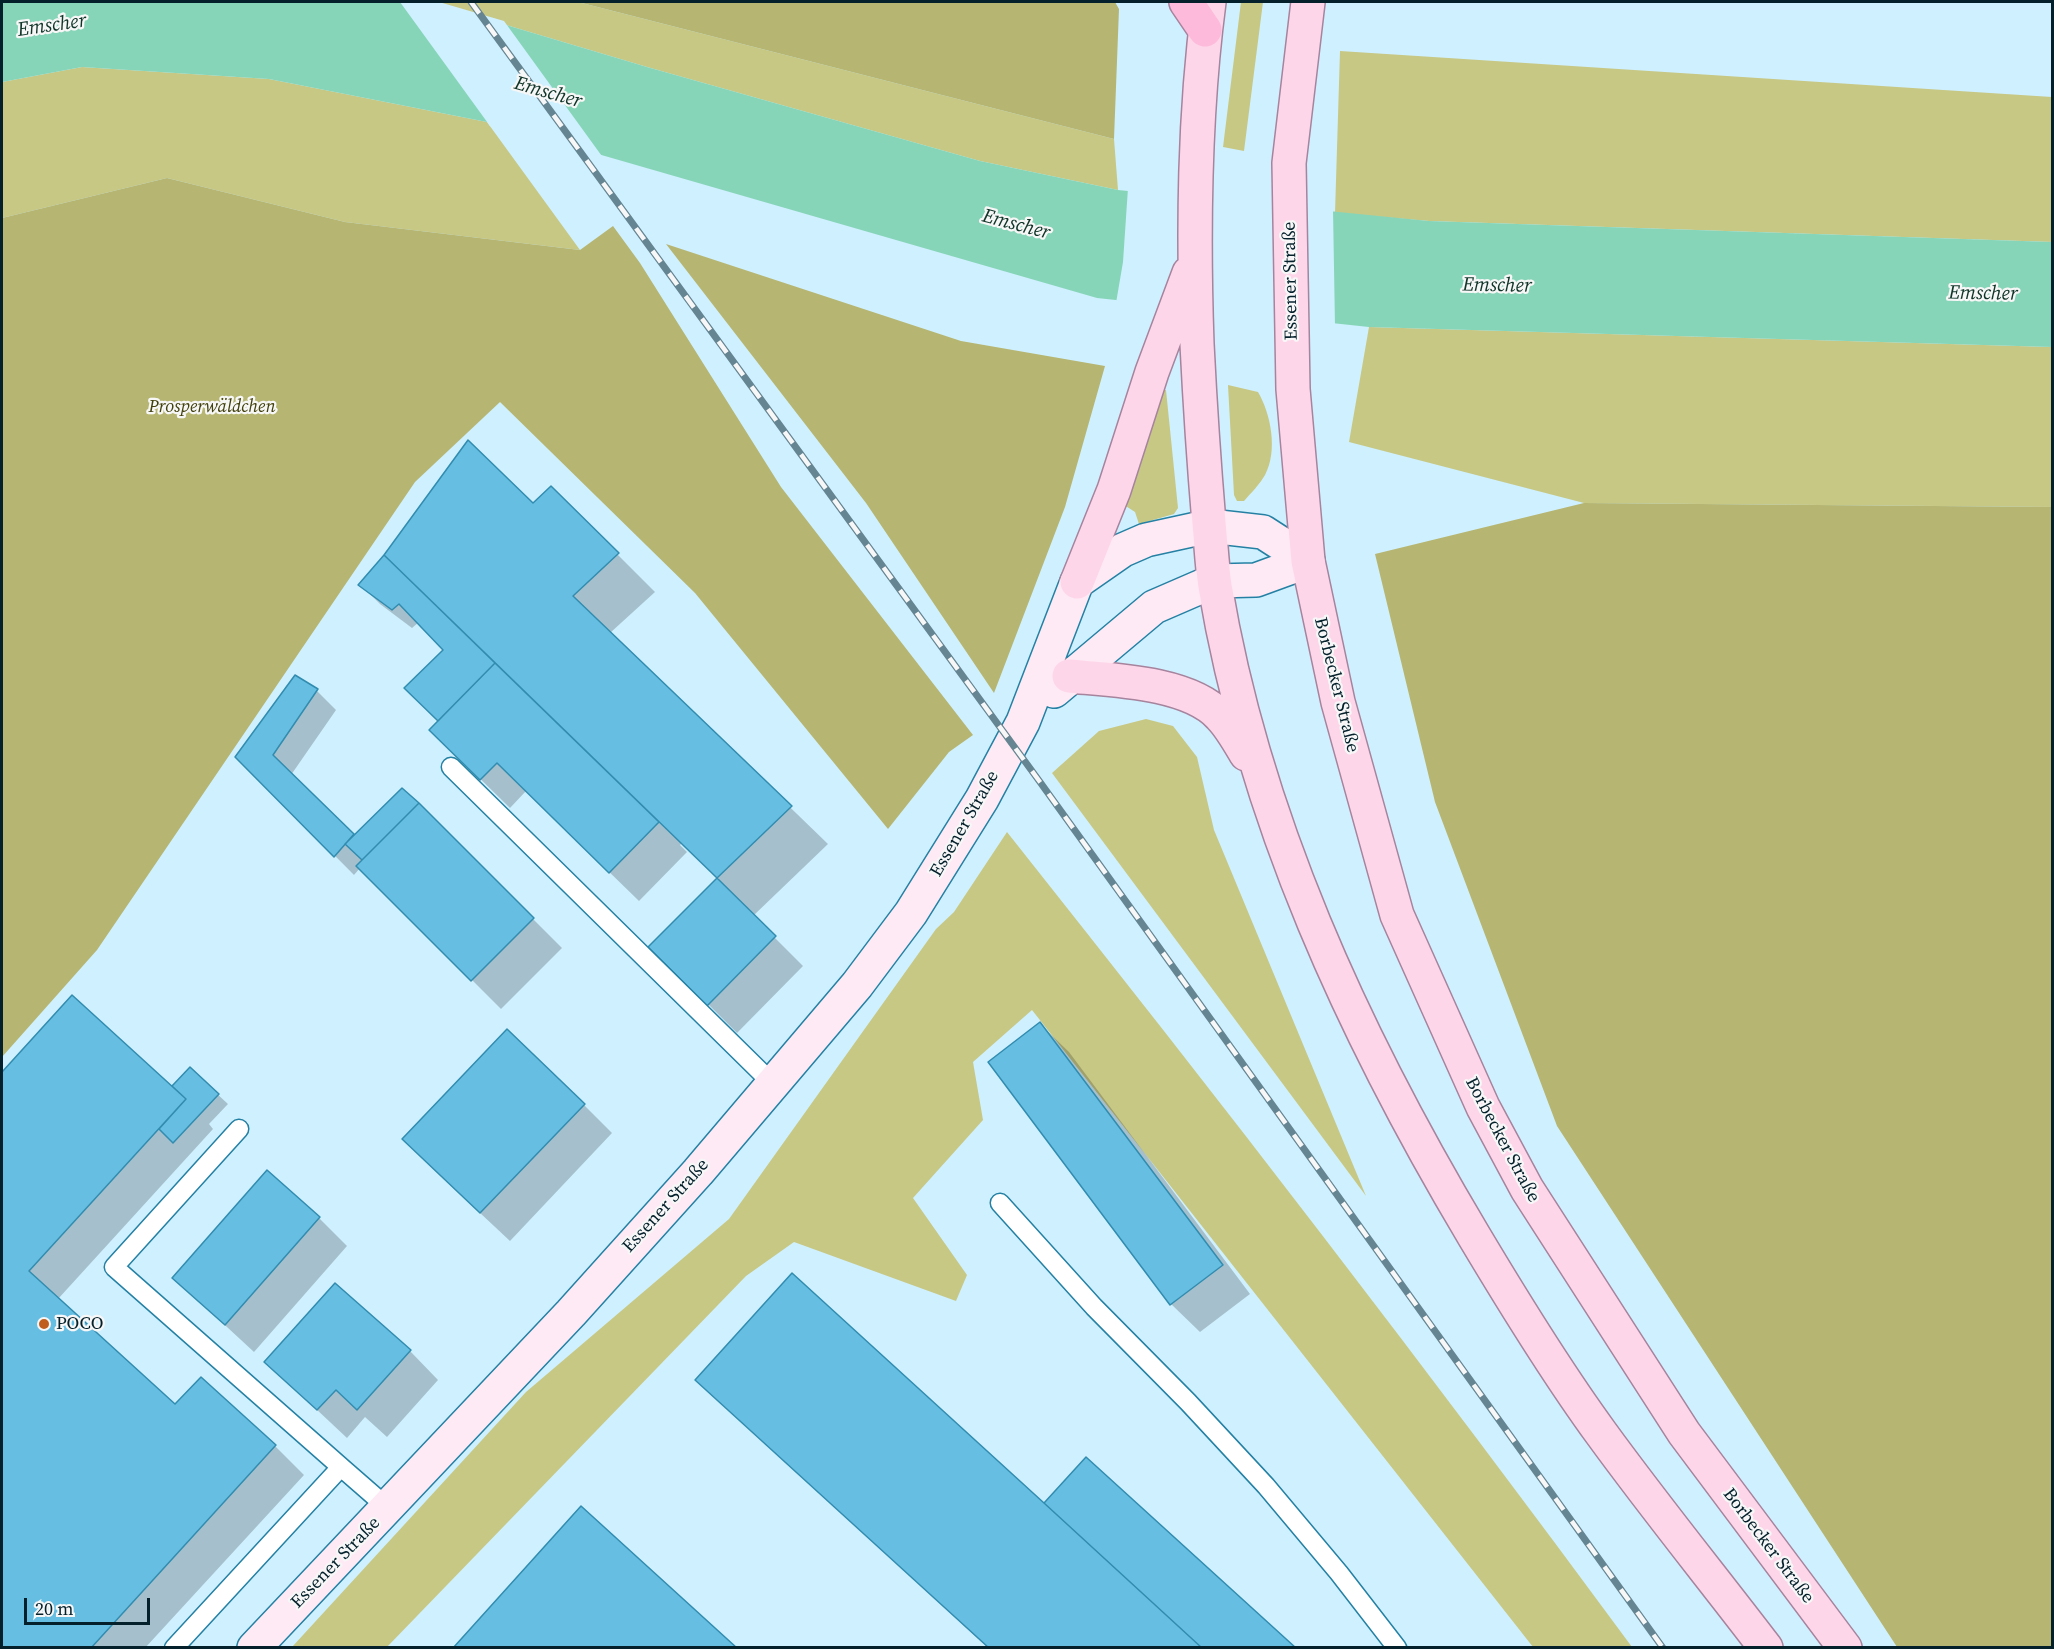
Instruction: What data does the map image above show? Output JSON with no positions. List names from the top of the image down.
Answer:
{
  "streets": {
    "main road": ["Essener Straße", "Borbecker Straße"]
  },
  "crossings": [
    ["Essener Straße", "Borbecker Straße"]
  ],
  "water": ["Emscher"],
  "parks": ["Prosperwäldchen"],
  "places": ["POCO"],
  "scale_bar": "20 m"
}
